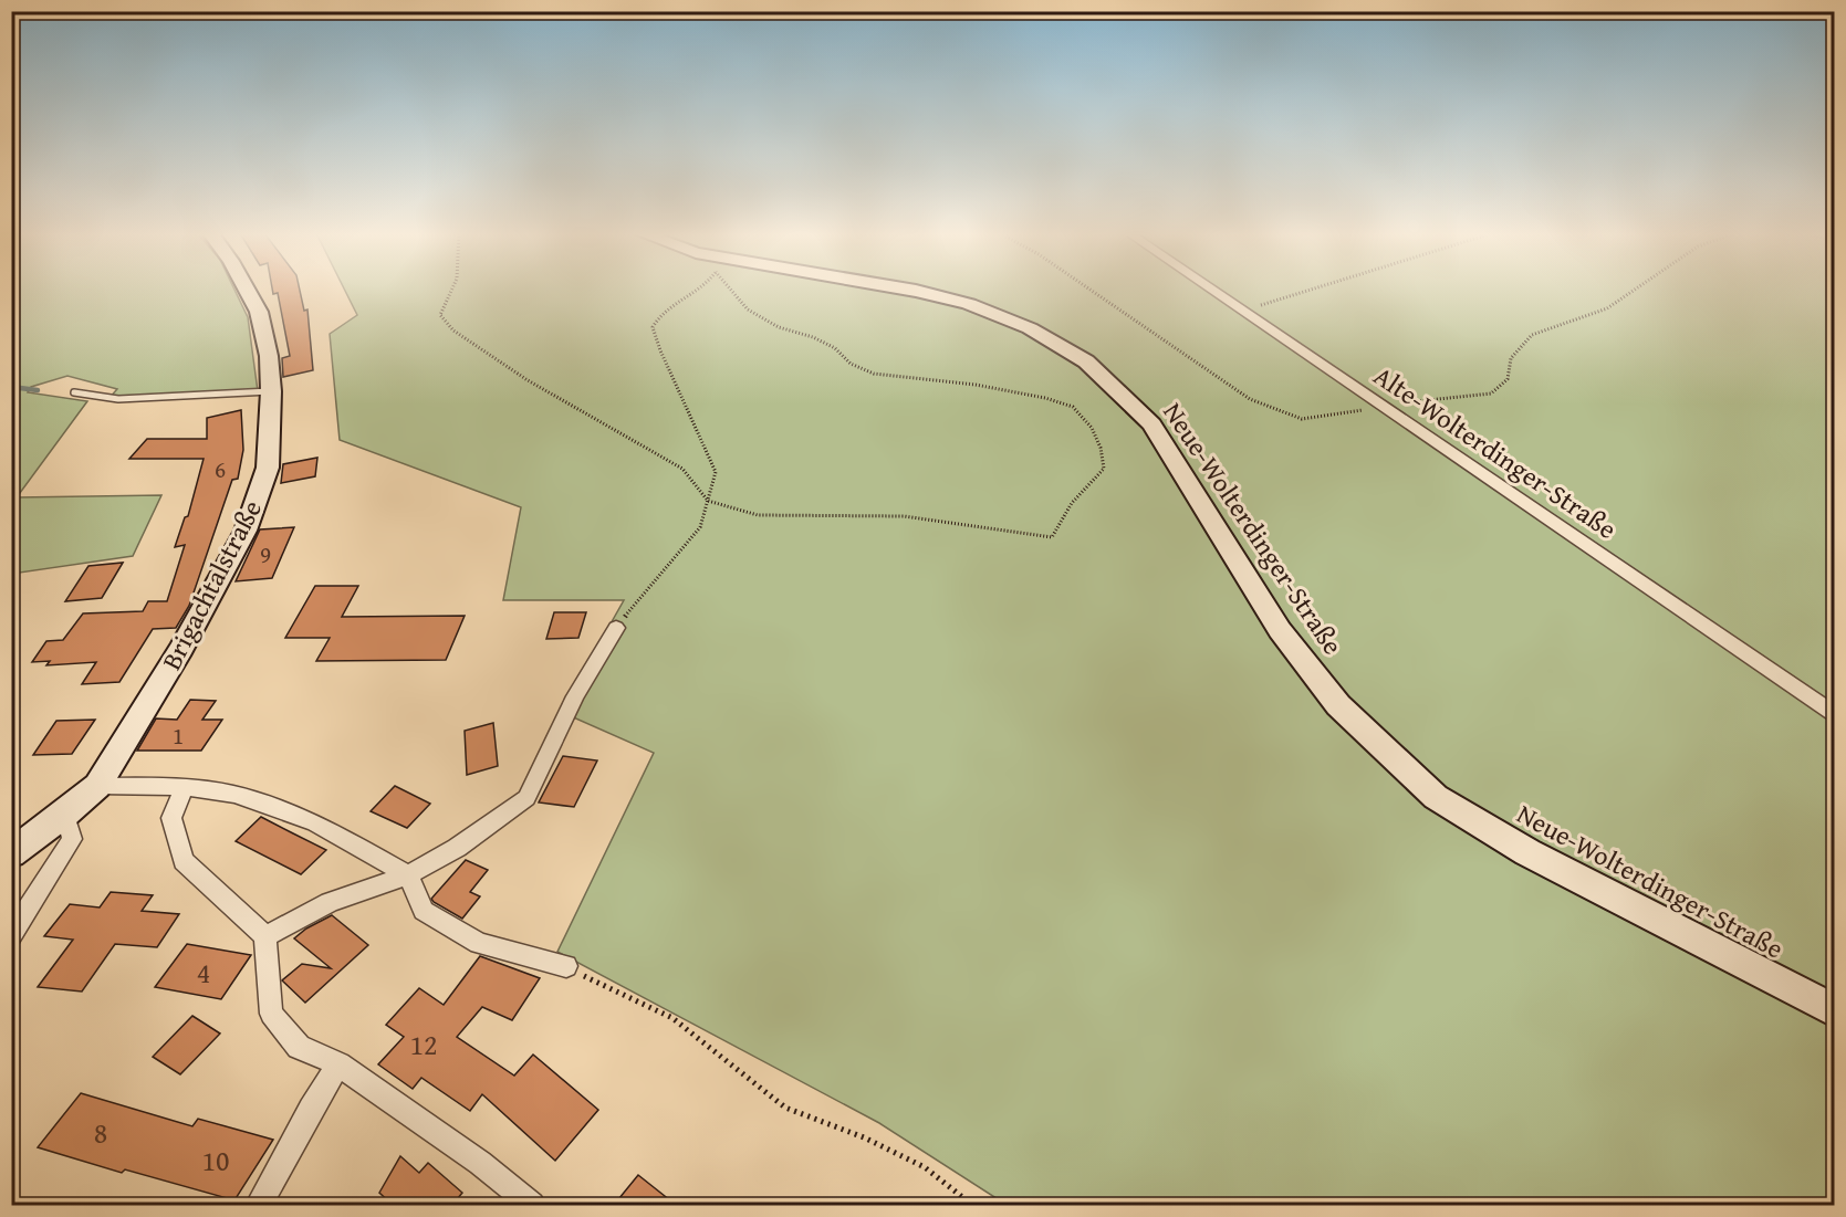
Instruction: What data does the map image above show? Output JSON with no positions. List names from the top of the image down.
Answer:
{
  "streets": {
    "main road": ["Neue-Wolterdinger-Straße", "Brigachtalstraße"],
    "street": ["Alte-Wolterdinger-Straße"]
  },
  "house_numbers": [
    "6",
    "9",
    "1",
    "4",
    "12",
    "8",
    "10"
  ]
}
